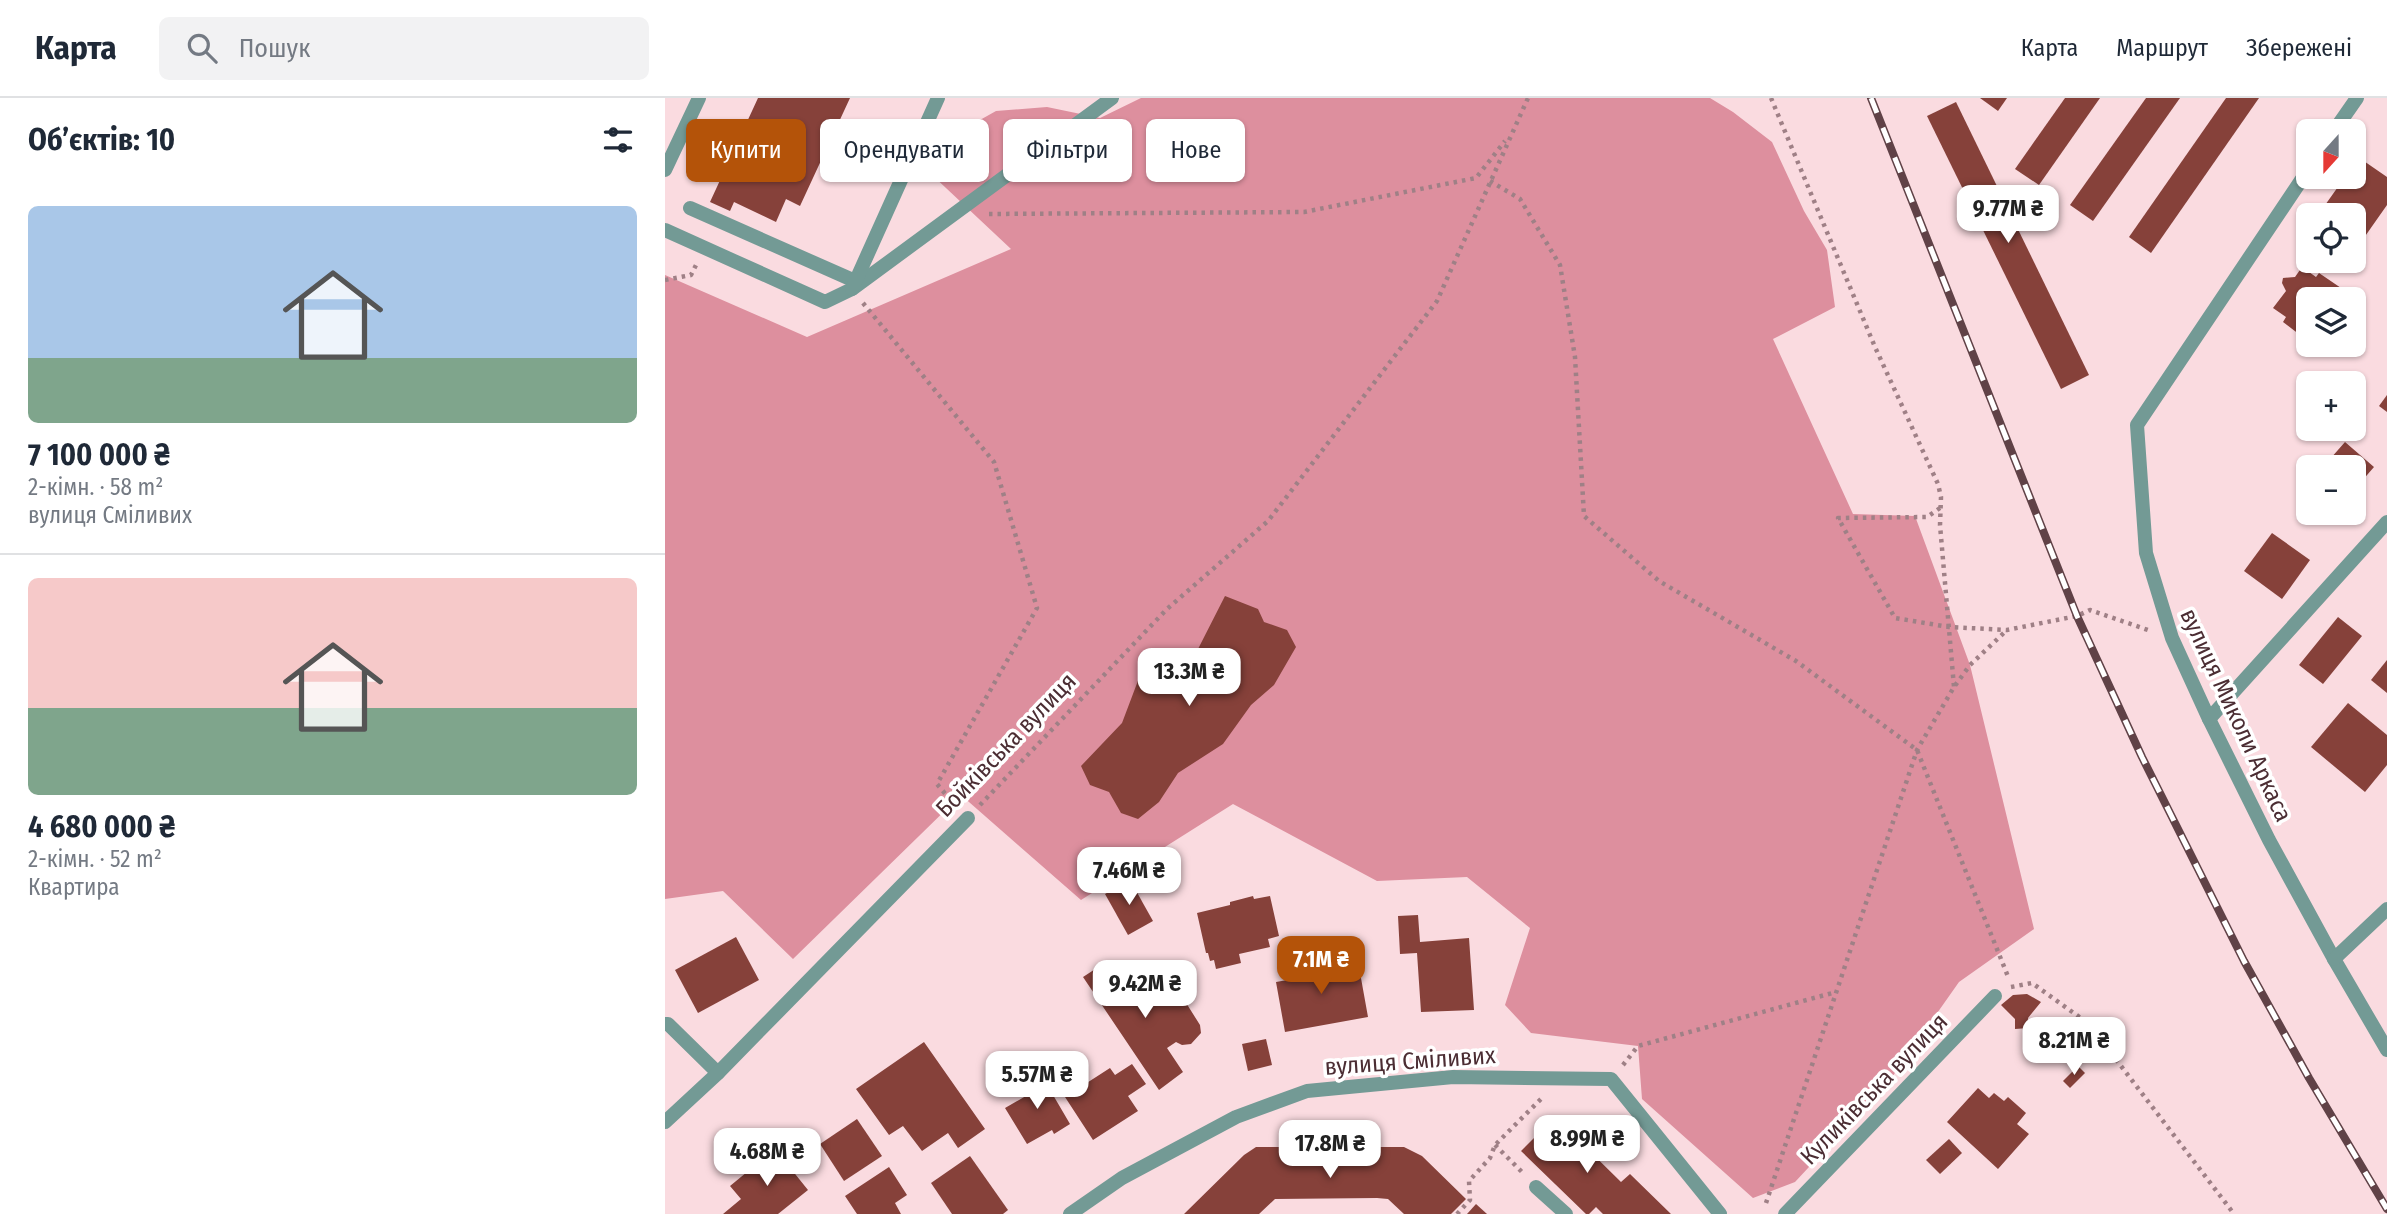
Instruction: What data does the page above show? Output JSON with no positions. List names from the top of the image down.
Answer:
{
  "streets": {
    "street": [
      "вулиця Миколи Аркаса",
      "Бойківська вулиця",
      "вулиця Сміливих",
      "Куликівська вулиця"
    ]
  },
  "north": "bottom",
  "page": {
    "header": "Карта",
    "search": "Пошук",
    "nav": ["Карта", "Маршрут", "Збережені"],
    "heading": "Об’єктів: 10",
    "map_buttons": ["+", "−"],
    "chip": [
      "Купити",
      "Орендувати",
      "Фільтри",
      "Нове"
    ],
    "list": [
      {
        "name": "7 100 000 ₴",
        "note": "2-кімн. · 58 m² · вулиця Сміливих"
      },
      {
        "name": "4 680 000 ₴",
        "note": "2-кімн. · 52 m² · Квартира"
      }
    ],
    "price": [
      "9.77M ₴",
      "13.3M ₴",
      "7.46M ₴",
      "7.1M ₴",
      "9.42M ₴",
      "8.21M ₴",
      "5.57M ₴",
      "8.99M ₴",
      "17.8M ₴",
      "4.68M ₴"
    ]
  }
}
